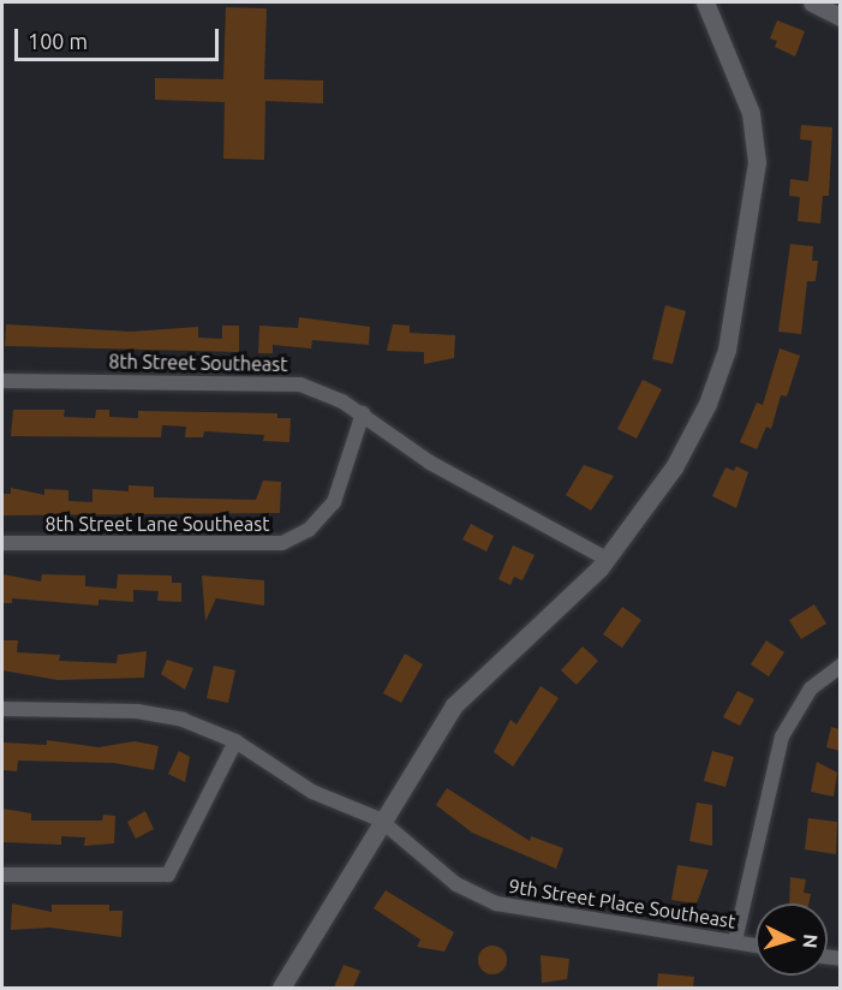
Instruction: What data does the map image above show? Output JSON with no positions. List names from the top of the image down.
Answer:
{
  "streets": {
    "street": ["8th Street Southeast", "8th Street Lane Southeast", "9th Street Place Southeast"]
  },
  "crossings": [
    ["8th Street Southeast", "8th Street Lane Southeast"]
  ],
  "scale_bar": "100 m",
  "north": "right"
}
